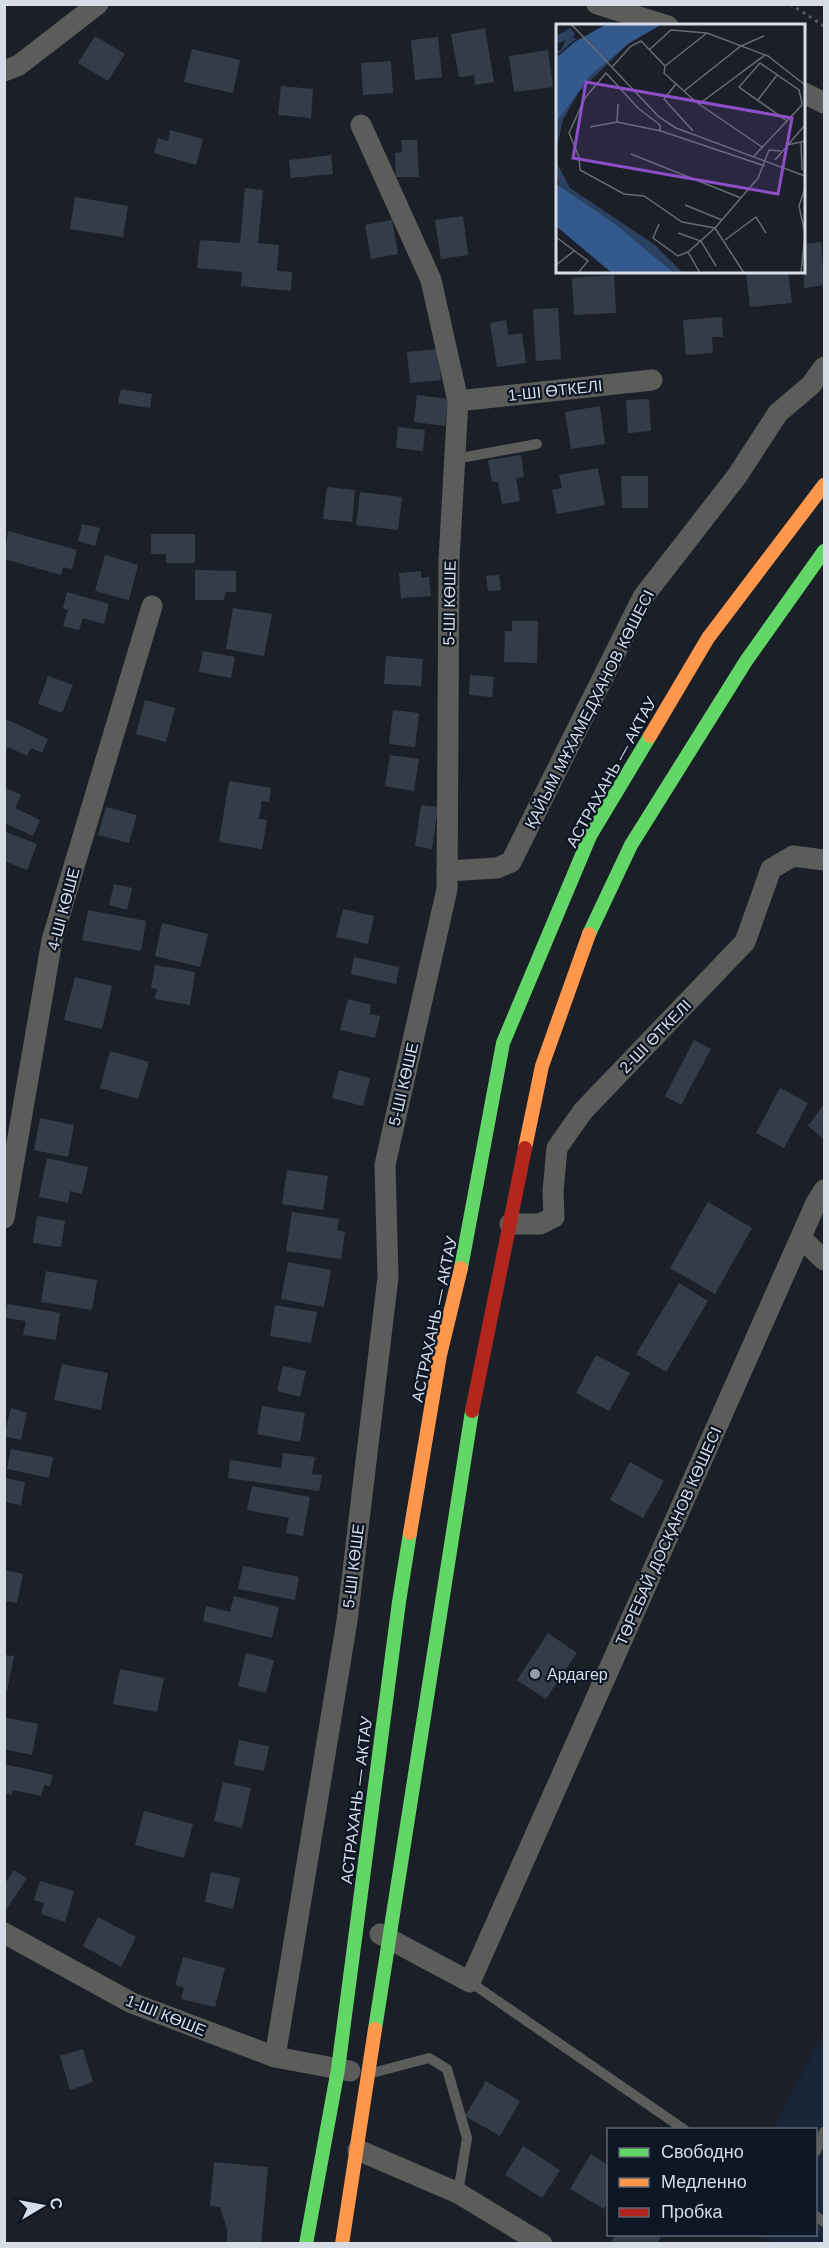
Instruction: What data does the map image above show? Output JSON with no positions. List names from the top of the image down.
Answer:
{
  "streets": {
    "highway": ["АСТРАХАНЬ — АКТАУ"],
    "street": [
      "1-ШІ ӨТКЕЛІ",
      "5-ШI КӨШЕ",
      "ҚАЙЫМ МҰХАМЕДХАНОВ КӨШЕСI",
      "4-ШI КӨШЕ",
      "2-ШІ ӨТКЕЛІ",
      "ТӨРЕБАЙ ДОСҚАНОВ КӨШЕСІ",
      "1-ШІ КӨШЕ"
    ]
  },
  "crossings": [
    ["1-ШІ ӨТКЕЛІ", "5-ШI КӨШЕ"],
    ["5-ШI КӨШЕ", "ҚАЙЫМ МҰХАМЕДХАНОВ КӨШЕСI"],
    ["5-ШI КӨШЕ", "1-ШІ КӨШЕ"],
    ["АСТРАХАНЬ — АКТАУ", "1-ШІ КӨШЕ"]
  ],
  "places": ["Ардагер"],
  "legend": ["Свободно", "Медленно", "Пробка"],
  "north": "right"
}
